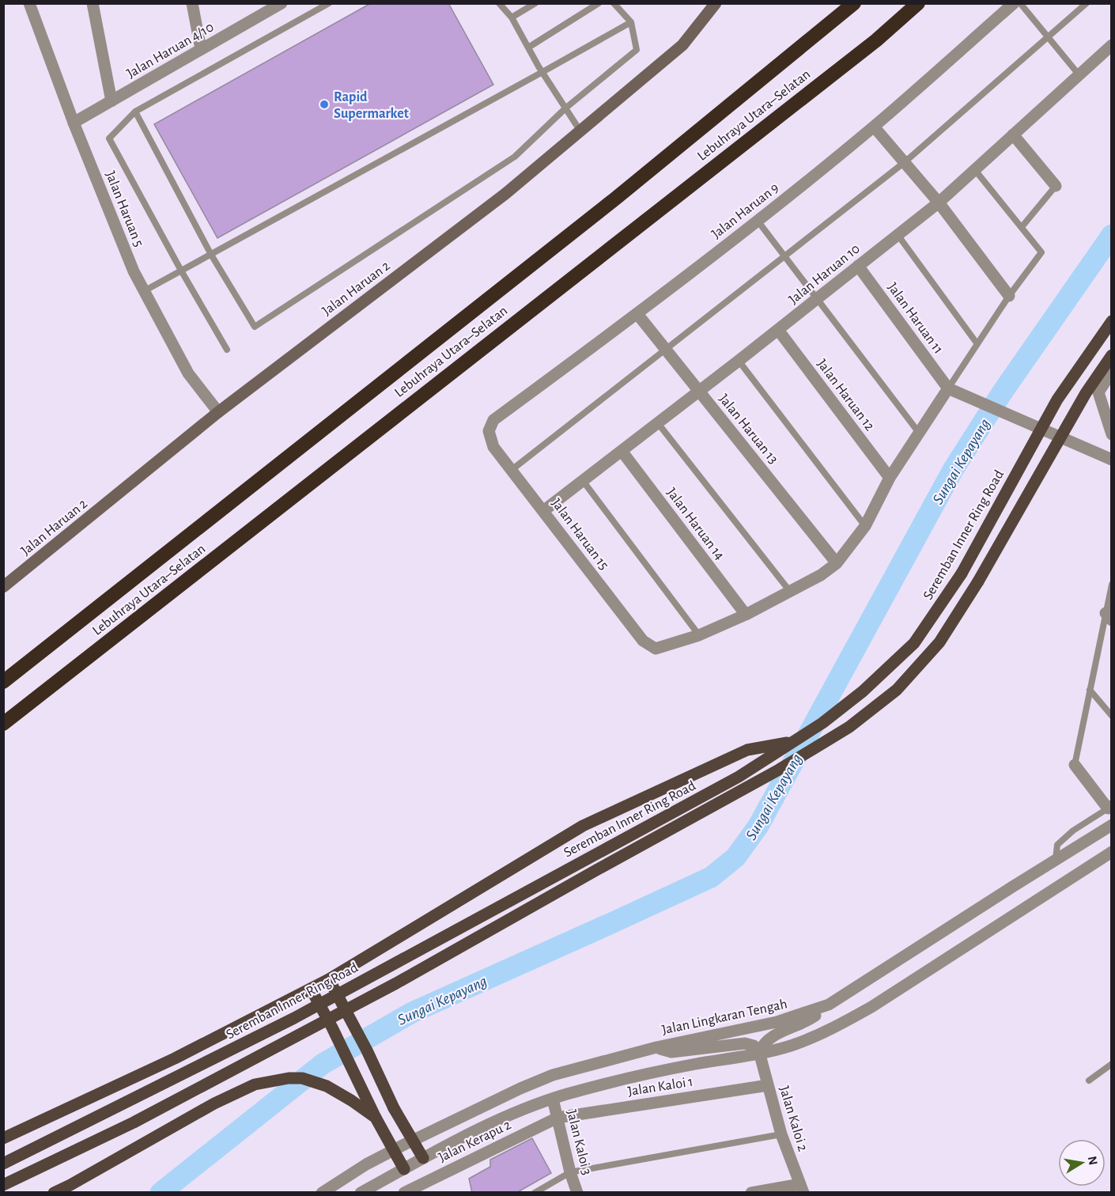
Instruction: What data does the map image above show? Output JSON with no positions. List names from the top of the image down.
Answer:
{
  "streets": {
    "highway": ["Lebuhraya Utara–Selatan"],
    "main road": ["Jalan Haruan 2", "Seremban Inner Ring Road"],
    "street": [
      "Jalan Haruan 4/10",
      "Jalan Haruan 5",
      "Jalan Haruan 9",
      "Jalan Haruan 10",
      "Jalan Haruan 11",
      "Jalan Haruan 12",
      "Jalan Haruan 13",
      "Jalan Haruan 14",
      "Jalan Haruan 15",
      "Jalan Lingkaran Tengah",
      "Jalan Kaloi 1",
      "Jalan Kaloi 2",
      "Jalan Kerapu 2",
      "Jalan Kaloi 3"
    ]
  },
  "crossings": [
    ["Jalan Haruan 4/10", "Jalan Haruan 5"],
    ["Jalan Haruan 5", "Jalan Haruan 2"],
    ["Jalan Haruan 9", "Jalan Haruan 13"],
    ["Jalan Haruan 9", "Jalan Haruan 15"],
    ["Jalan Haruan 10", "Jalan Haruan 11"],
    ["Jalan Haruan 10", "Jalan Haruan 12"],
    ["Jalan Haruan 10", "Jalan Haruan 13"],
    ["Jalan Haruan 10", "Jalan Haruan 14"],
    ["Jalan Haruan 10", "Jalan Haruan 15"],
    ["Jalan Kaloi 1", "Jalan Kaloi 2"],
    ["Jalan Kaloi 1", "Jalan Kerapu 2"],
    ["Jalan Kaloi 1", "Jalan Kaloi 3"],
    ["Jalan Kerapu 2", "Jalan Kaloi 3"]
  ],
  "water": ["Sungai Kepayang"],
  "places": ["Rapid Supermarket"],
  "north": "right"
}
